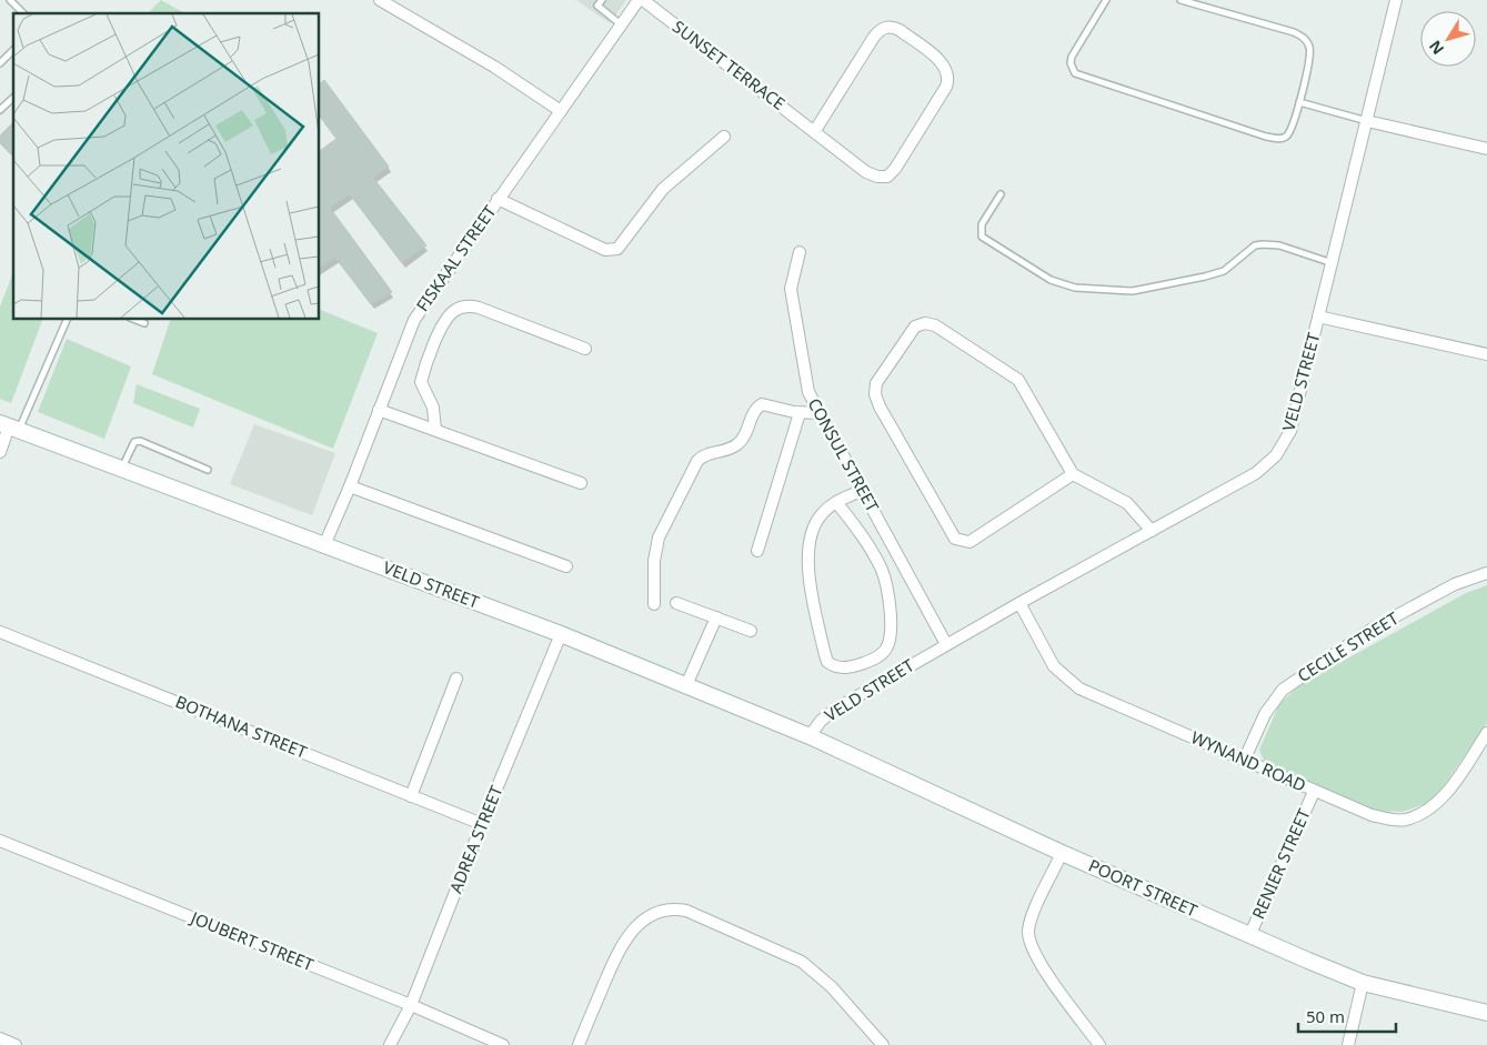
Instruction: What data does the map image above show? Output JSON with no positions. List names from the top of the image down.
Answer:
{
  "streets": {
    "street": [
      "SUNSET TERRACE",
      "FISKAAL STREET",
      "VELD STREET",
      "CONSUL STREET",
      "CECILE STREET",
      "BOTHANA STREET",
      "WYNAND ROAD",
      "ADREA STREET",
      "RENIER STREET",
      "POORT STREET",
      "JOUBERT STREET"
    ]
  },
  "crossings": [
    ["FISKAAL STREET", "VELD STREET"],
    ["VELD STREET", "CONSUL STREET"],
    ["VELD STREET", "WYNAND ROAD"],
    ["VELD STREET", "ADREA STREET"],
    ["VELD STREET", "POORT STREET"],
    ["CECILE STREET", "WYNAND ROAD"],
    ["BOTHANA STREET", "ADREA STREET"],
    ["WYNAND ROAD", "RENIER STREET"],
    ["ADREA STREET", "JOUBERT STREET"],
    ["RENIER STREET", "POORT STREET"]
  ],
  "scale_bar": "50 m",
  "north": "bottom left"
}
